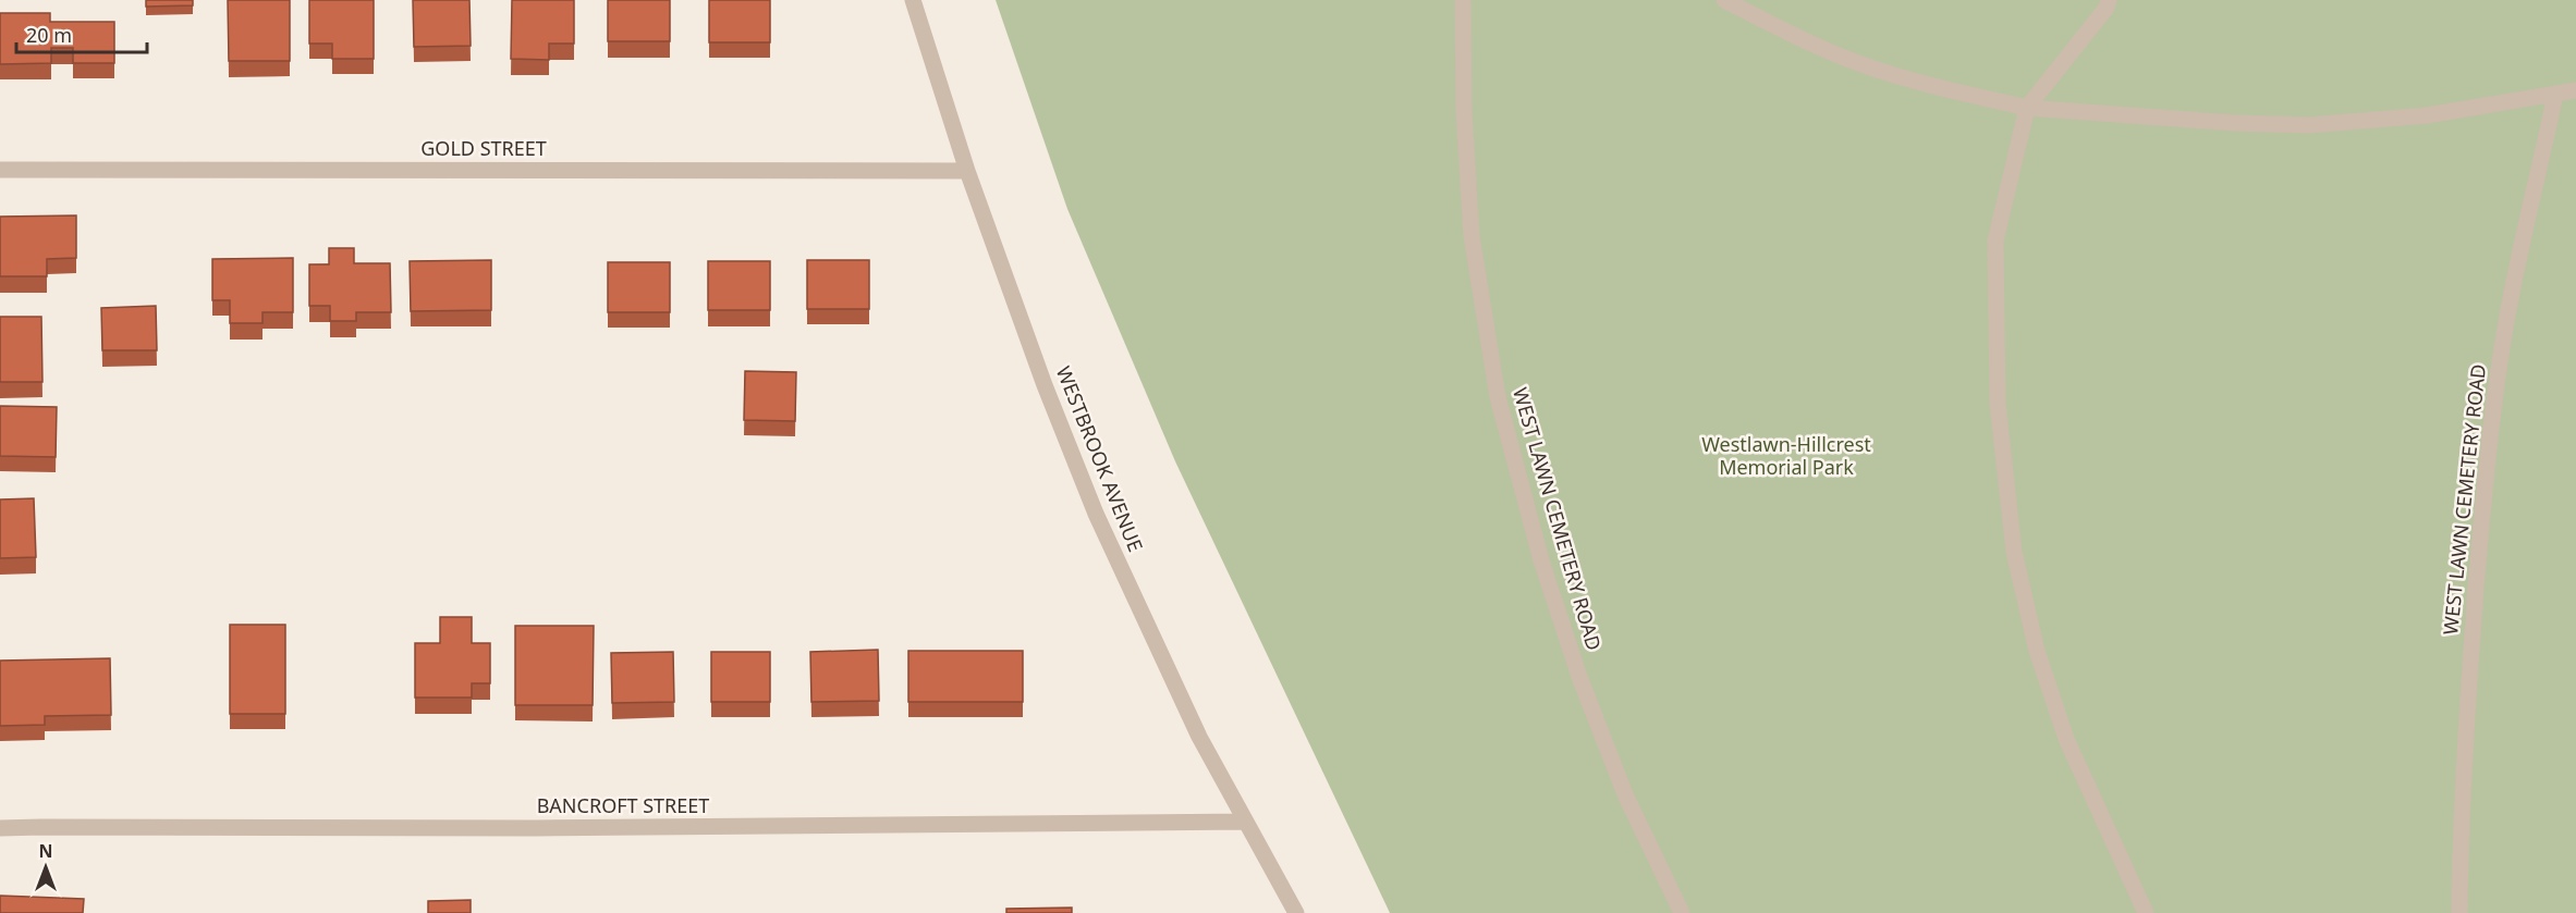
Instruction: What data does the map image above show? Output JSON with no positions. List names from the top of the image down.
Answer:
{
  "streets": {
    "street": [
      "GOLD STREET",
      "WESTBROOK AVENUE",
      "WEST LAWN CEMETERY ROAD",
      "BANCROFT STREET"
    ]
  },
  "crossings": [
    ["GOLD STREET", "WESTBROOK AVENUE"],
    ["WESTBROOK AVENUE", "BANCROFT STREET"]
  ],
  "parks": ["Westlawn-Hillcrest Memorial Park"],
  "scale_bar": "20 m",
  "north": "top"
}
